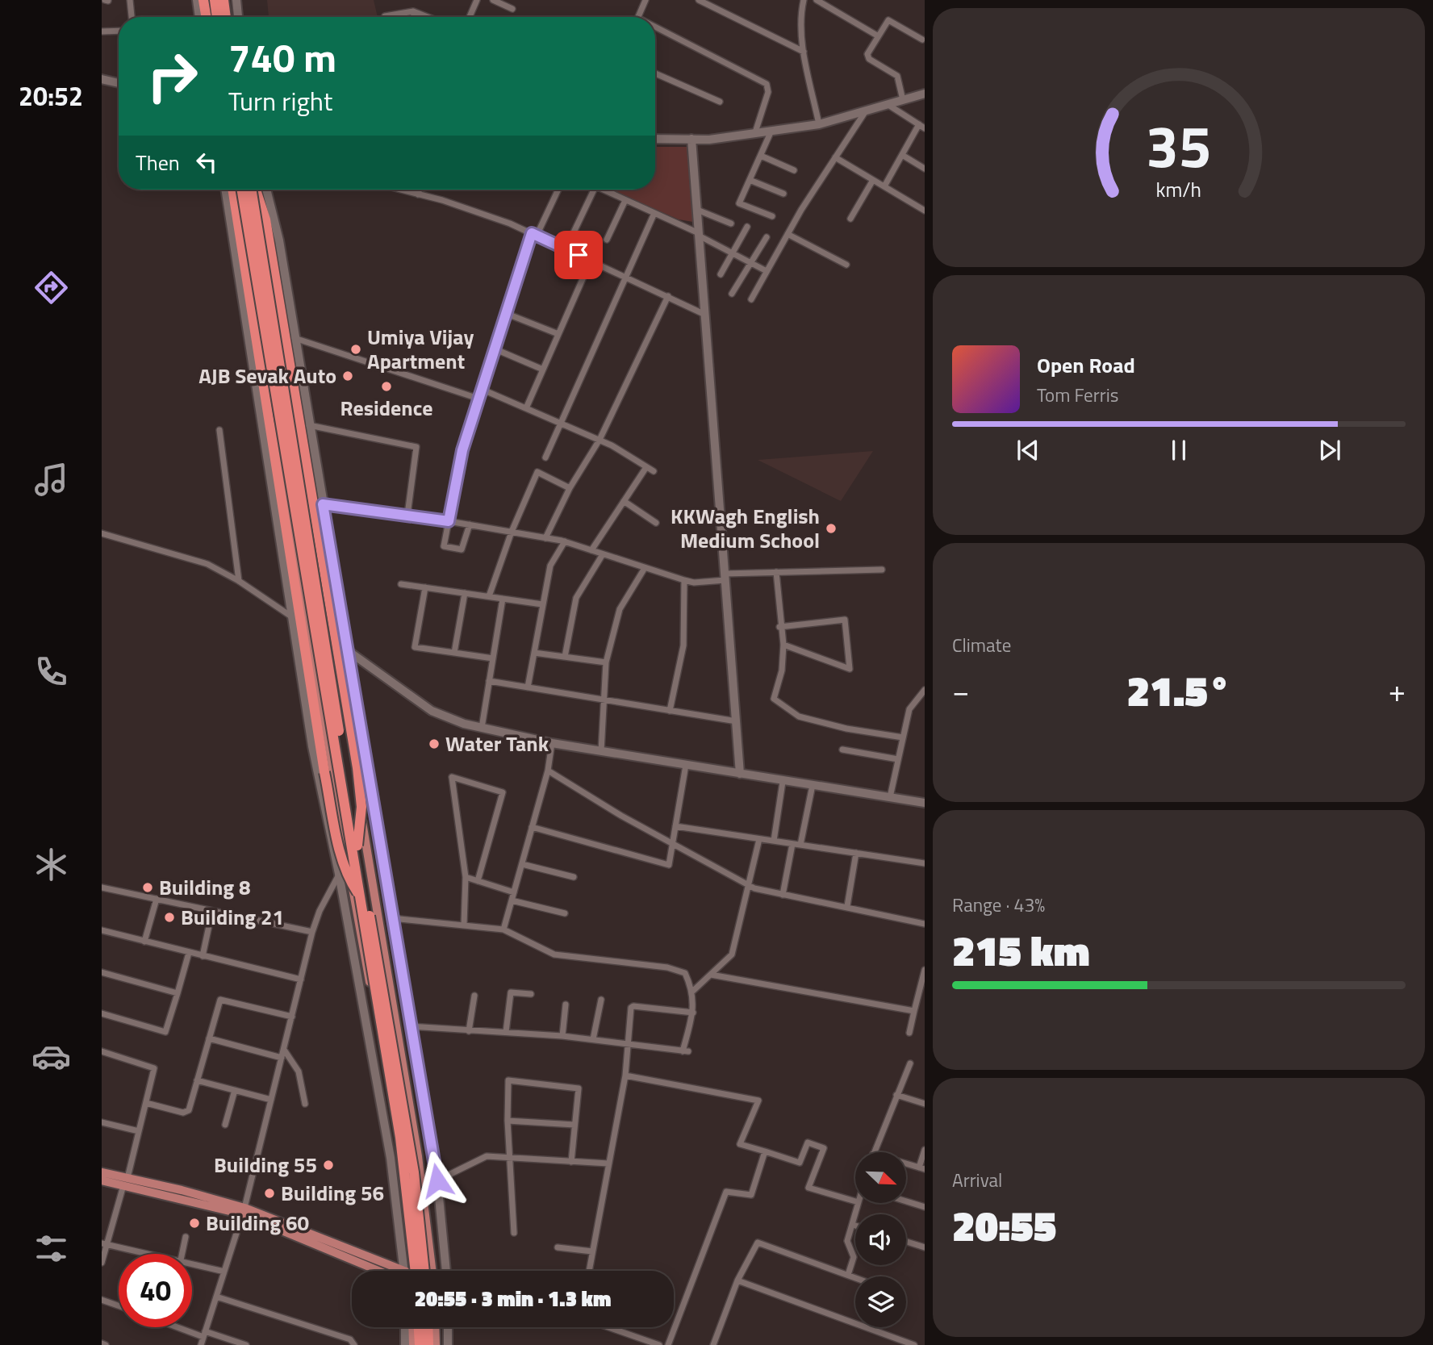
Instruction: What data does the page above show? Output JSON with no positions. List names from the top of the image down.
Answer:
{
  "places": [
    "Umiya Vijay Apartment",
    "AJB Sevak Auto",
    "Residence",
    "KKWagh English Medium School",
    "Water Tank",
    "Building 8",
    "Building 21",
    "Building 55",
    "Building 56",
    "Building 60"
  ],
  "north": "bottom right",
  "page": {
    "tabs": "20:52",
    "turn": ["740 m", "Turn right"],
    "then": "Then",
    "song": ["Open Road", "Tom Ferris"],
    "tile": [
      "Climate",
      ["Range · 43%", "215 km"],
      ["Arrival", "20:55"]
    ],
    "heat": ["−", "21.5°", "+"],
    "limit": "40",
    "trip": "20:55 · 3 min · 1.3 km",
    "gauge": ["35", "km/h"]
  }
}
